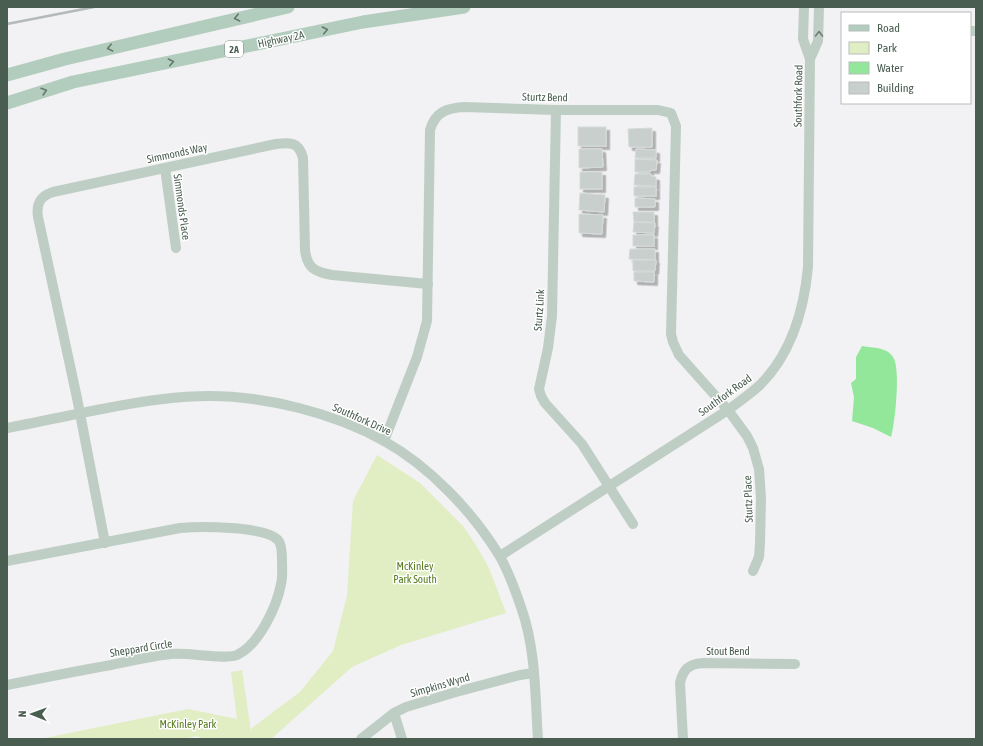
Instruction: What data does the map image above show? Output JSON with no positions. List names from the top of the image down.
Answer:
{
  "streets": {
    "main road": ["Highway 2A", "2A"],
    "street": [
      "Southfork Road",
      "Sturtz Bend",
      "Simmonds Way",
      "Simmonds Place",
      "Sturtz Link",
      "Southfork Drive",
      "Sturtz Place",
      "Sheppard Circle",
      "Stout Bend",
      "Simpkins Wynd"
    ]
  },
  "crossings": [
    ["Southfork Road", "Sturtz Bend"],
    ["Southfork Road", "Sturtz Link"],
    ["Southfork Road", "Southfork Drive"],
    ["Southfork Road", "Sturtz Place"],
    ["Sturtz Bend", "Simmonds Way"],
    ["Sturtz Bend", "Sturtz Link"],
    ["Sturtz Bend", "Southfork Drive"],
    ["Sturtz Bend", "Sturtz Place"],
    ["Simmonds Way", "Simmonds Place"],
    ["Simmonds Way", "Southfork Drive"],
    ["Southfork Drive", "Simpkins Wynd"]
  ],
  "parks": ["McKinley Park South", "McKinley Park"],
  "legend": [
    "Road",
    "Park",
    "Water",
    "Building"
  ],
  "north": "left"
}
